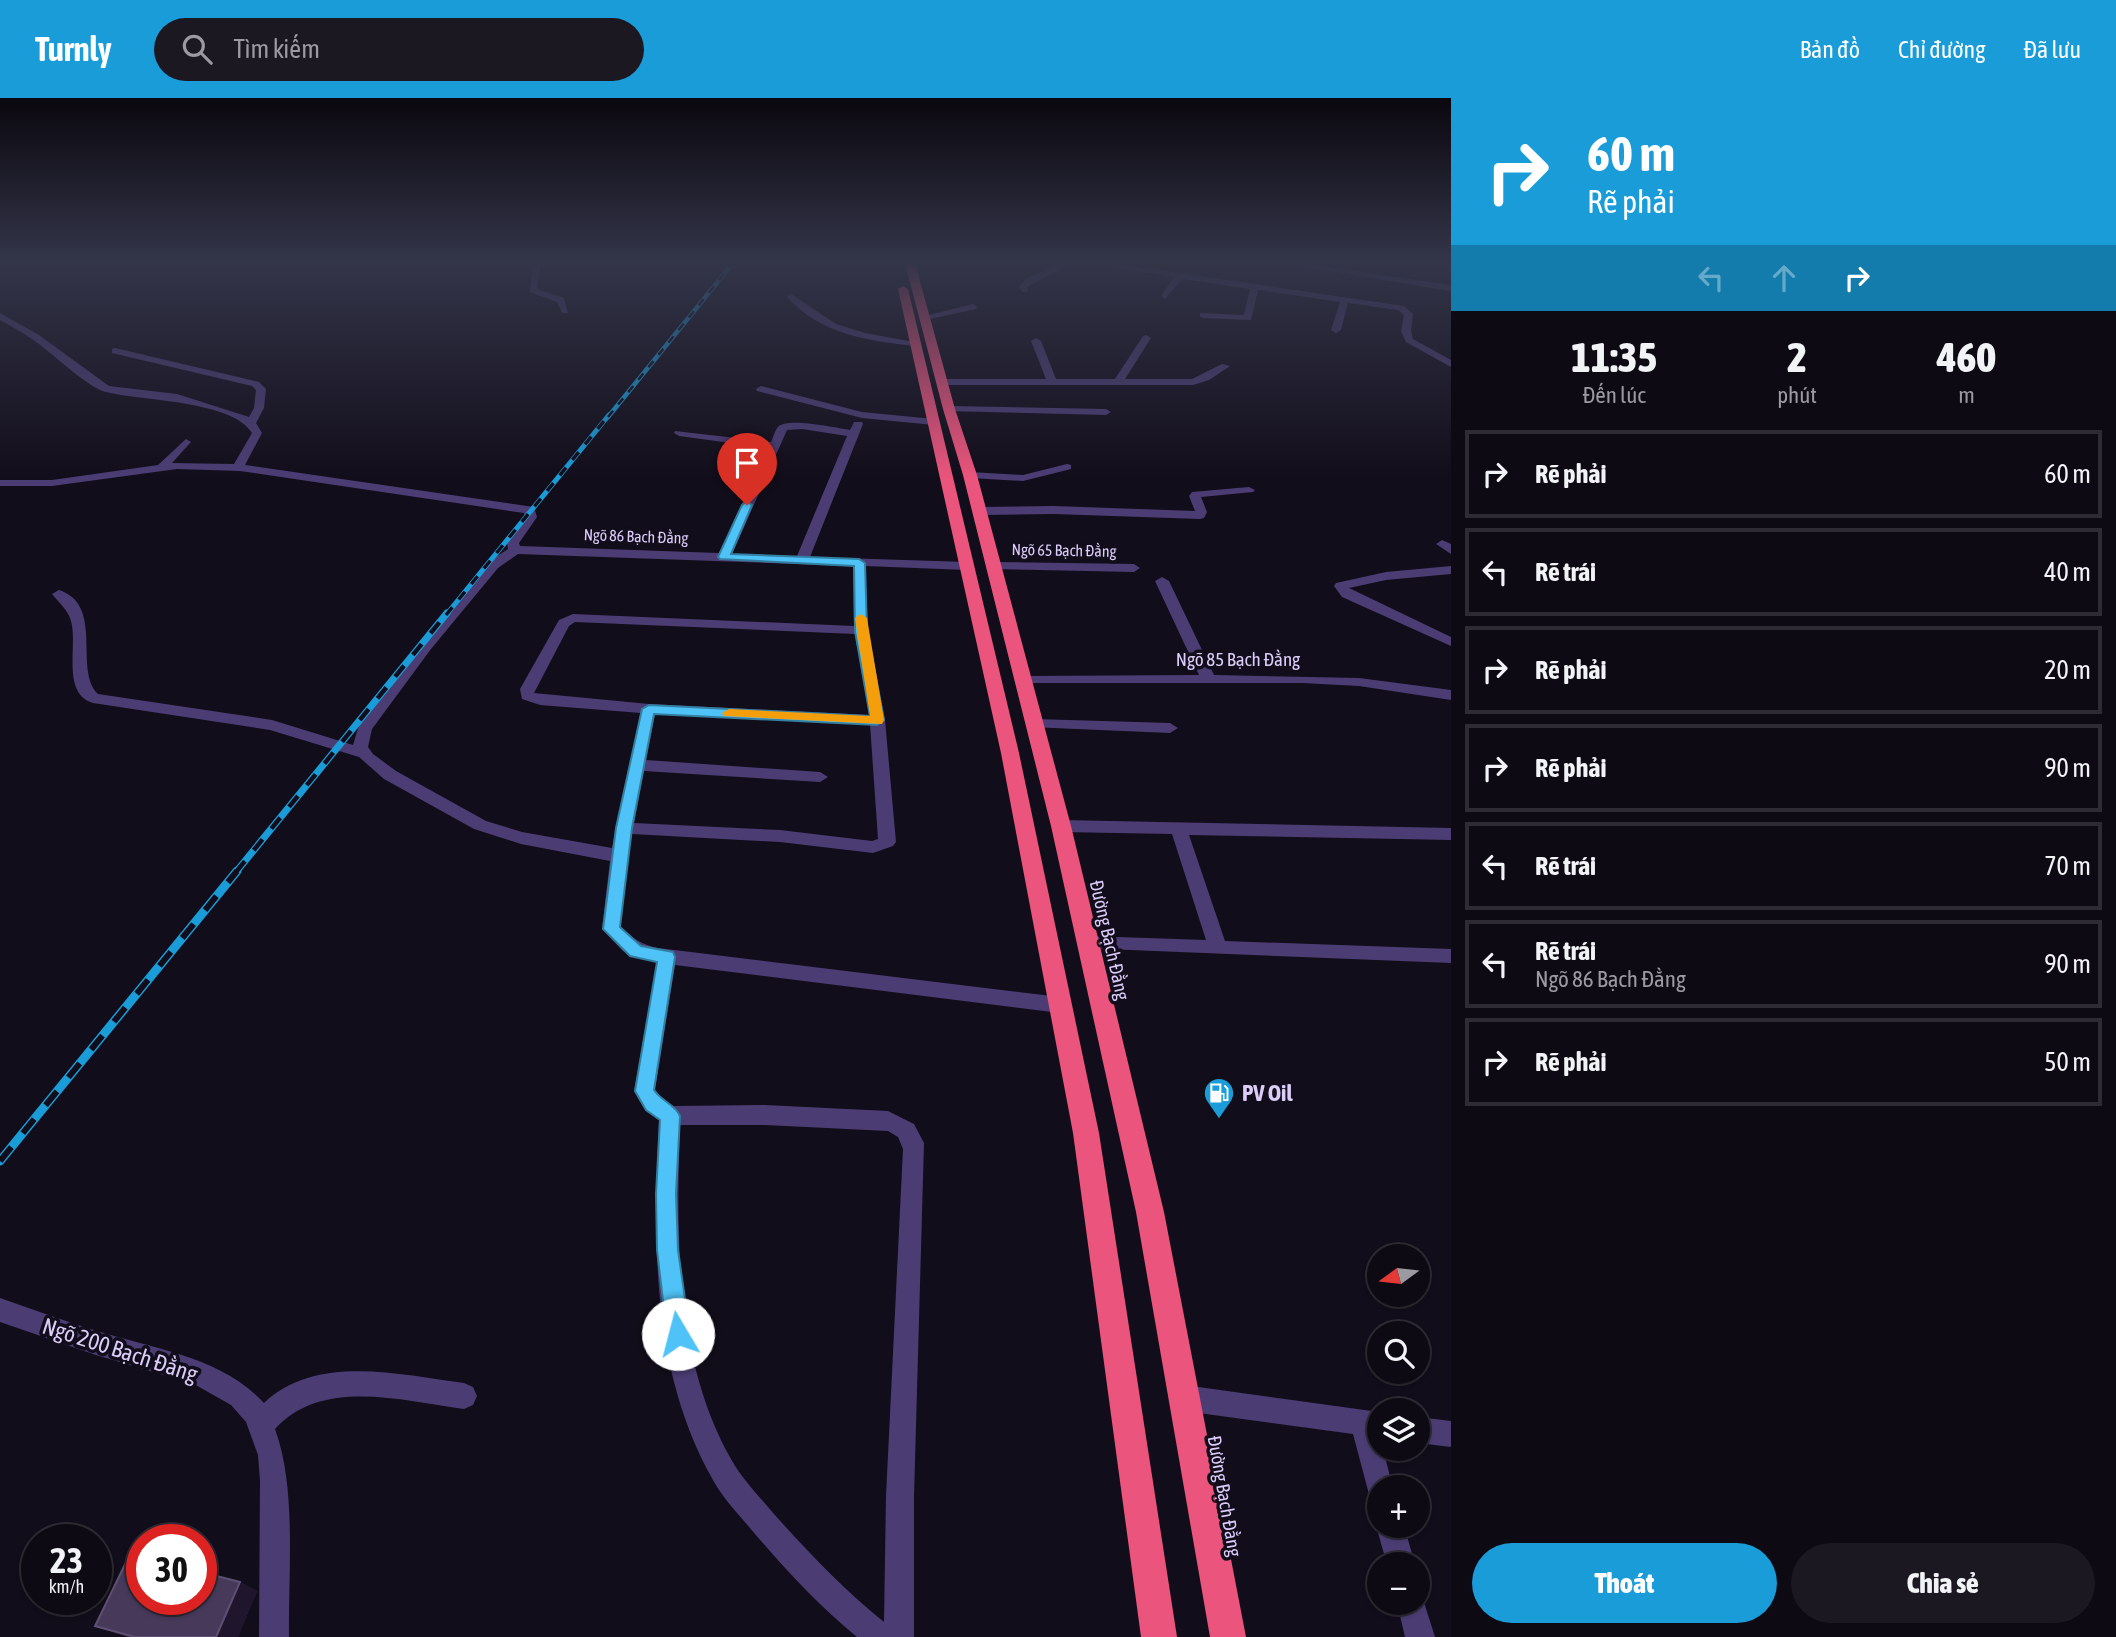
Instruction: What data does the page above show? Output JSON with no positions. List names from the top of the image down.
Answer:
{
  "streets": {
    "highway": ["Đường Bạch Đằng"],
    "street": [
      "Ngõ 86 Bạch Đằng",
      "Ngõ 65 Bạch Đằng",
      "Ngõ 85 Bạch Đằng",
      "Ngõ 200 Bạch Đằng"
    ]
  },
  "crossings": [
    ["Ngõ 86 Bạch Đằng", "Đường Bạch Đằng"],
    ["Ngõ 65 Bạch Đằng", "Đường Bạch Đằng"],
    ["Ngõ 85 Bạch Đằng", "Đường Bạch Đằng"]
  ],
  "places": {
    "fuel station": ["PV Oil"]
  },
  "north": "left",
  "page": {
    "header": "Turnly",
    "search": "Tìm kiếm",
    "nav": ["Bản đồ", "Chỉ đường", "Đã lưu"],
    "turn": ["60 m", "Rẽ phải"],
    "eta": [
      "11:35",
      "Đến lúc",
      "2",
      "phút",
      "460",
      "m"
    ],
    "list": [
      {
        "name": "Rẽ phải",
        "value": "60 m"
      },
      {
        "name": "Rẽ trái",
        "value": "40 m"
      },
      {
        "name": "Rẽ phải",
        "value": "20 m"
      },
      {
        "name": "Rẽ phải",
        "value": "90 m"
      },
      {
        "name": "Rẽ trái",
        "value": "70 m"
      },
      {
        "name": "Rẽ trái",
        "note": "Ngõ 86 Bạch Đằng",
        "value": "90 m"
      },
      {
        "name": "Rẽ phải",
        "value": "50 m"
      }
    ],
    "map_buttons": ["+", "−"],
    "speed": "23 km/h",
    "limit": "30",
    "buttons": ["Thoát", "Chia sẻ"]
  }
}
